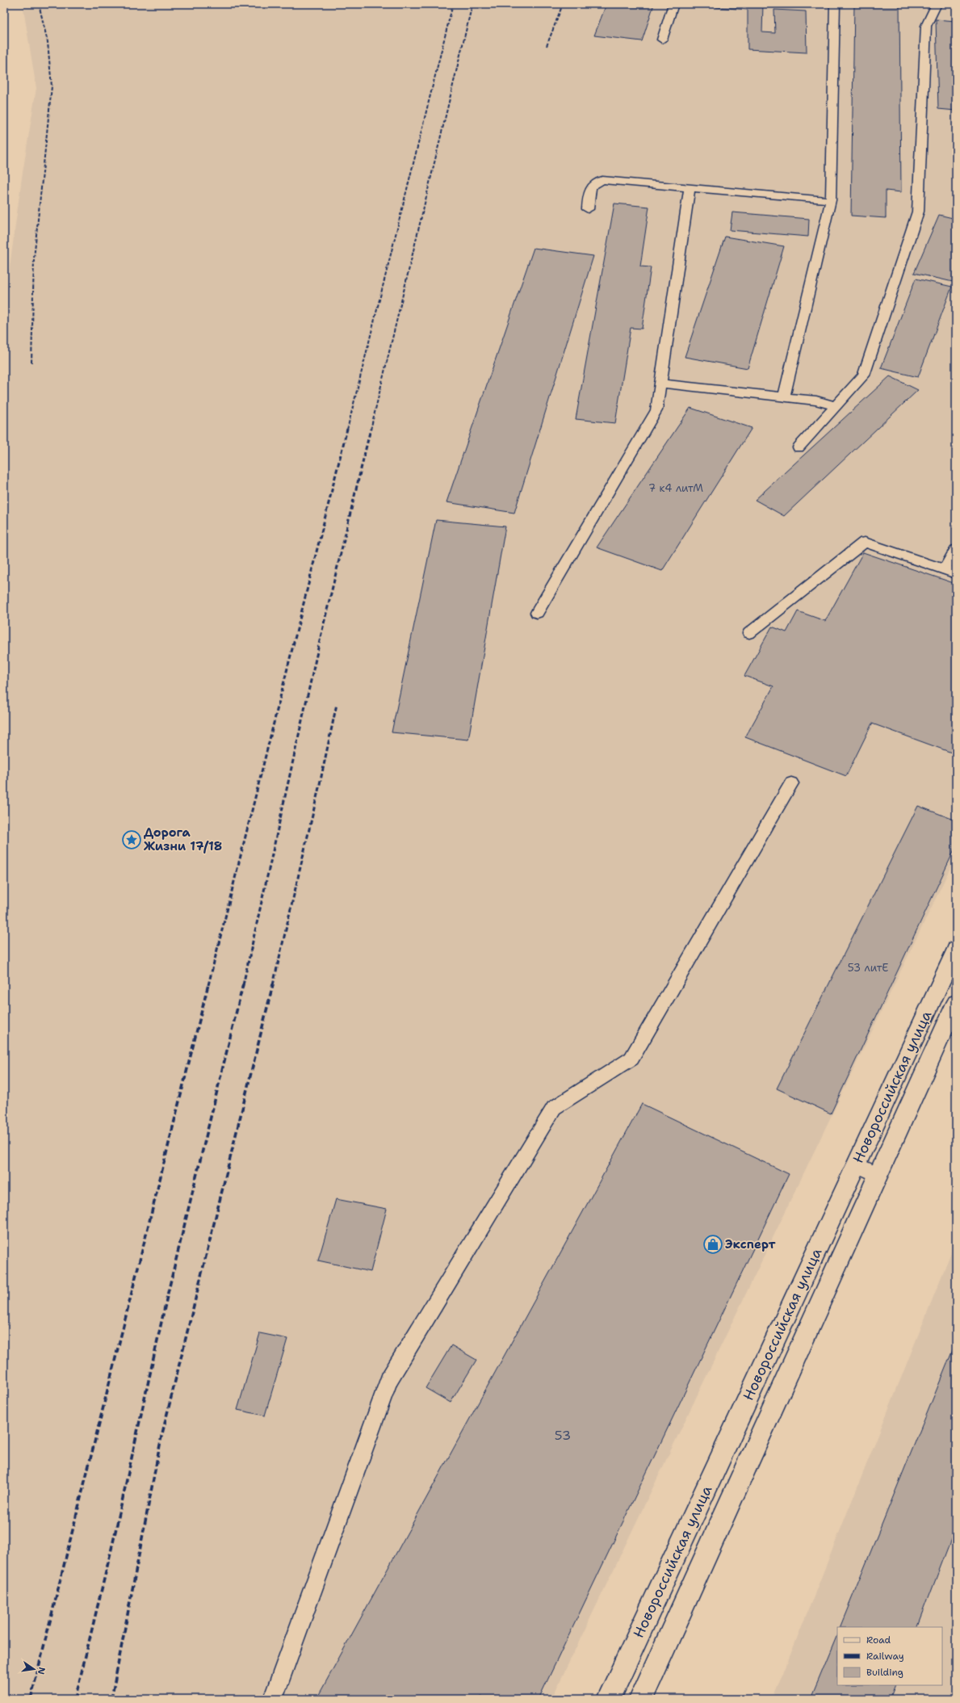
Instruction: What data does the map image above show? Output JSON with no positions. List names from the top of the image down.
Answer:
{
  "streets": {
    "main road": ["Новороссийская улица"]
  },
  "places": {
    "place": ["Дорога Жизни 17/18"],
    "shop": ["Эксперт"]
  },
  "house_numbers": ["7 к4 литМ", "53 литЕ", "53"],
  "legend": ["Road", "Railway", "Building"],
  "north": "right"
}
